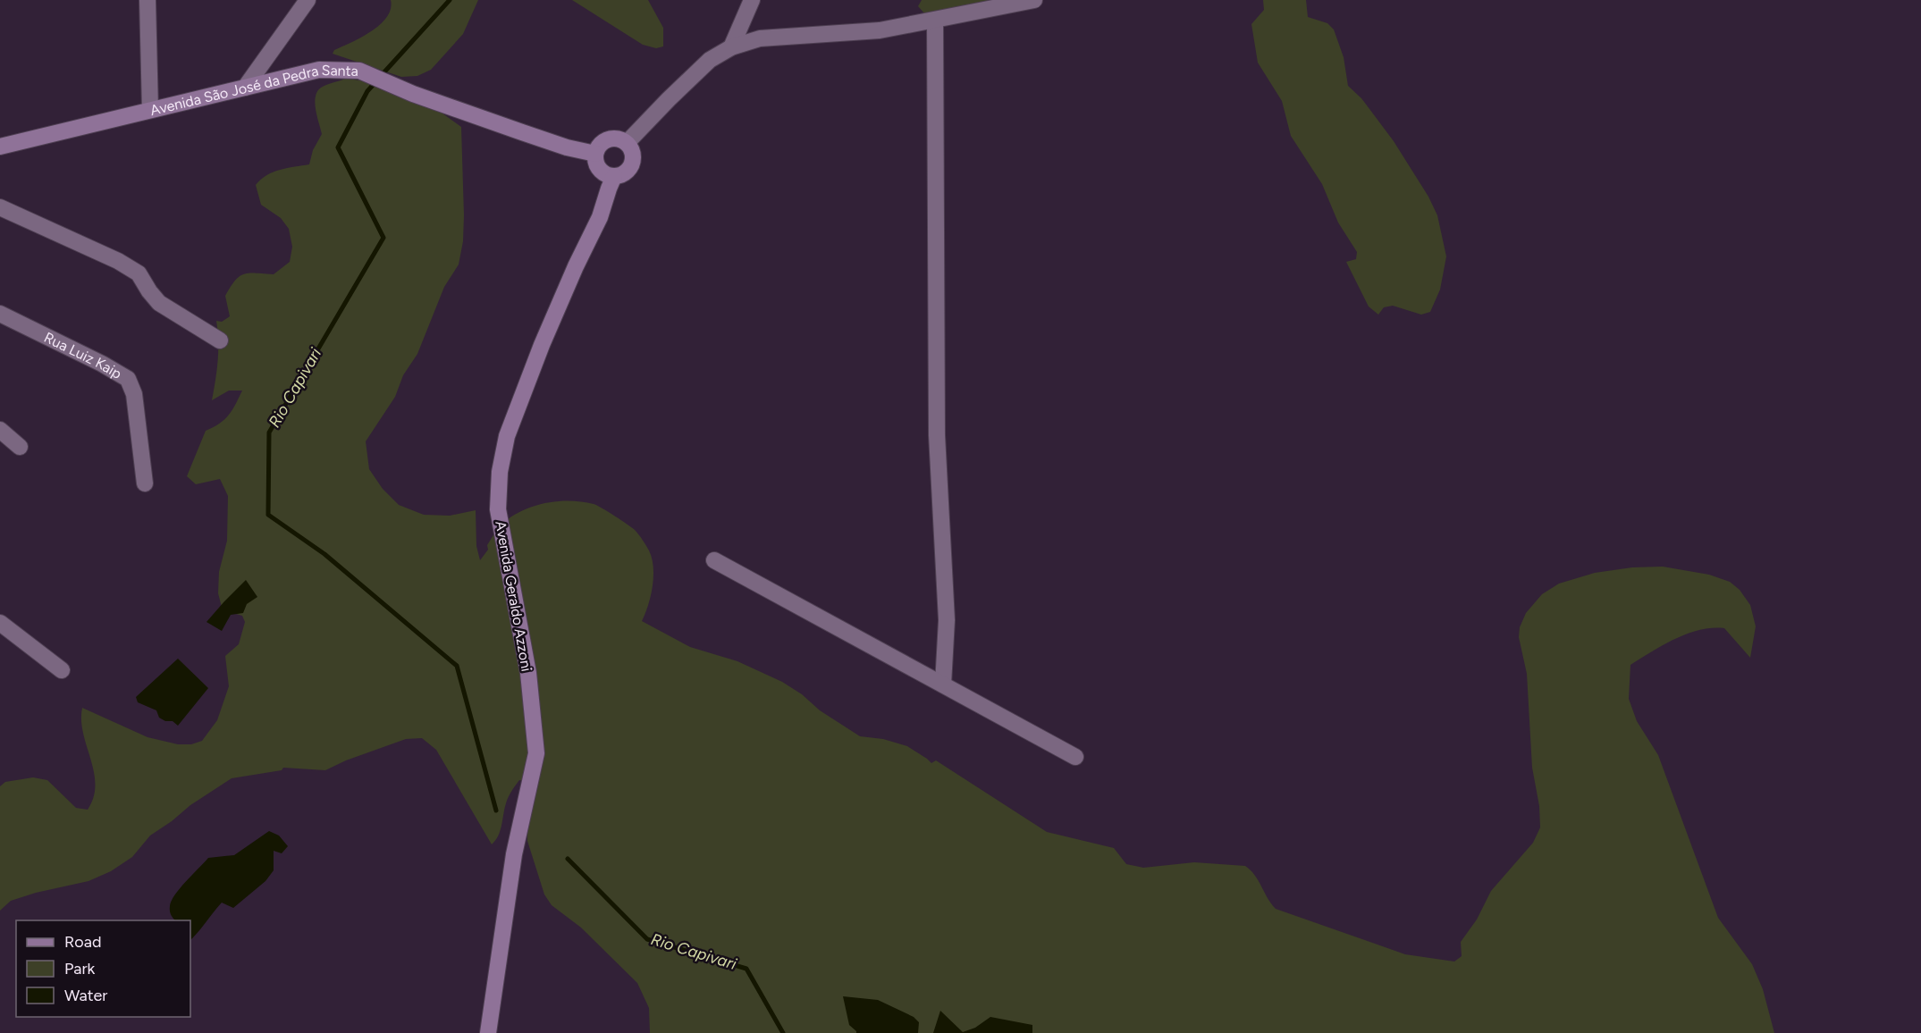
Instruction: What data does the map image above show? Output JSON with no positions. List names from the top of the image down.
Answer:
{
  "streets": {
    "street": ["Avenida São José da Pedra Santa", "Rua Luiz Kaip", "Avenida Geraldo Azzoni"]
  },
  "crossings": [
    ["Avenida São José da Pedra Santa", "Avenida Geraldo Azzoni"]
  ],
  "water": ["Rio Capivari"],
  "legend": ["Road", "Park", "Water"]
}
